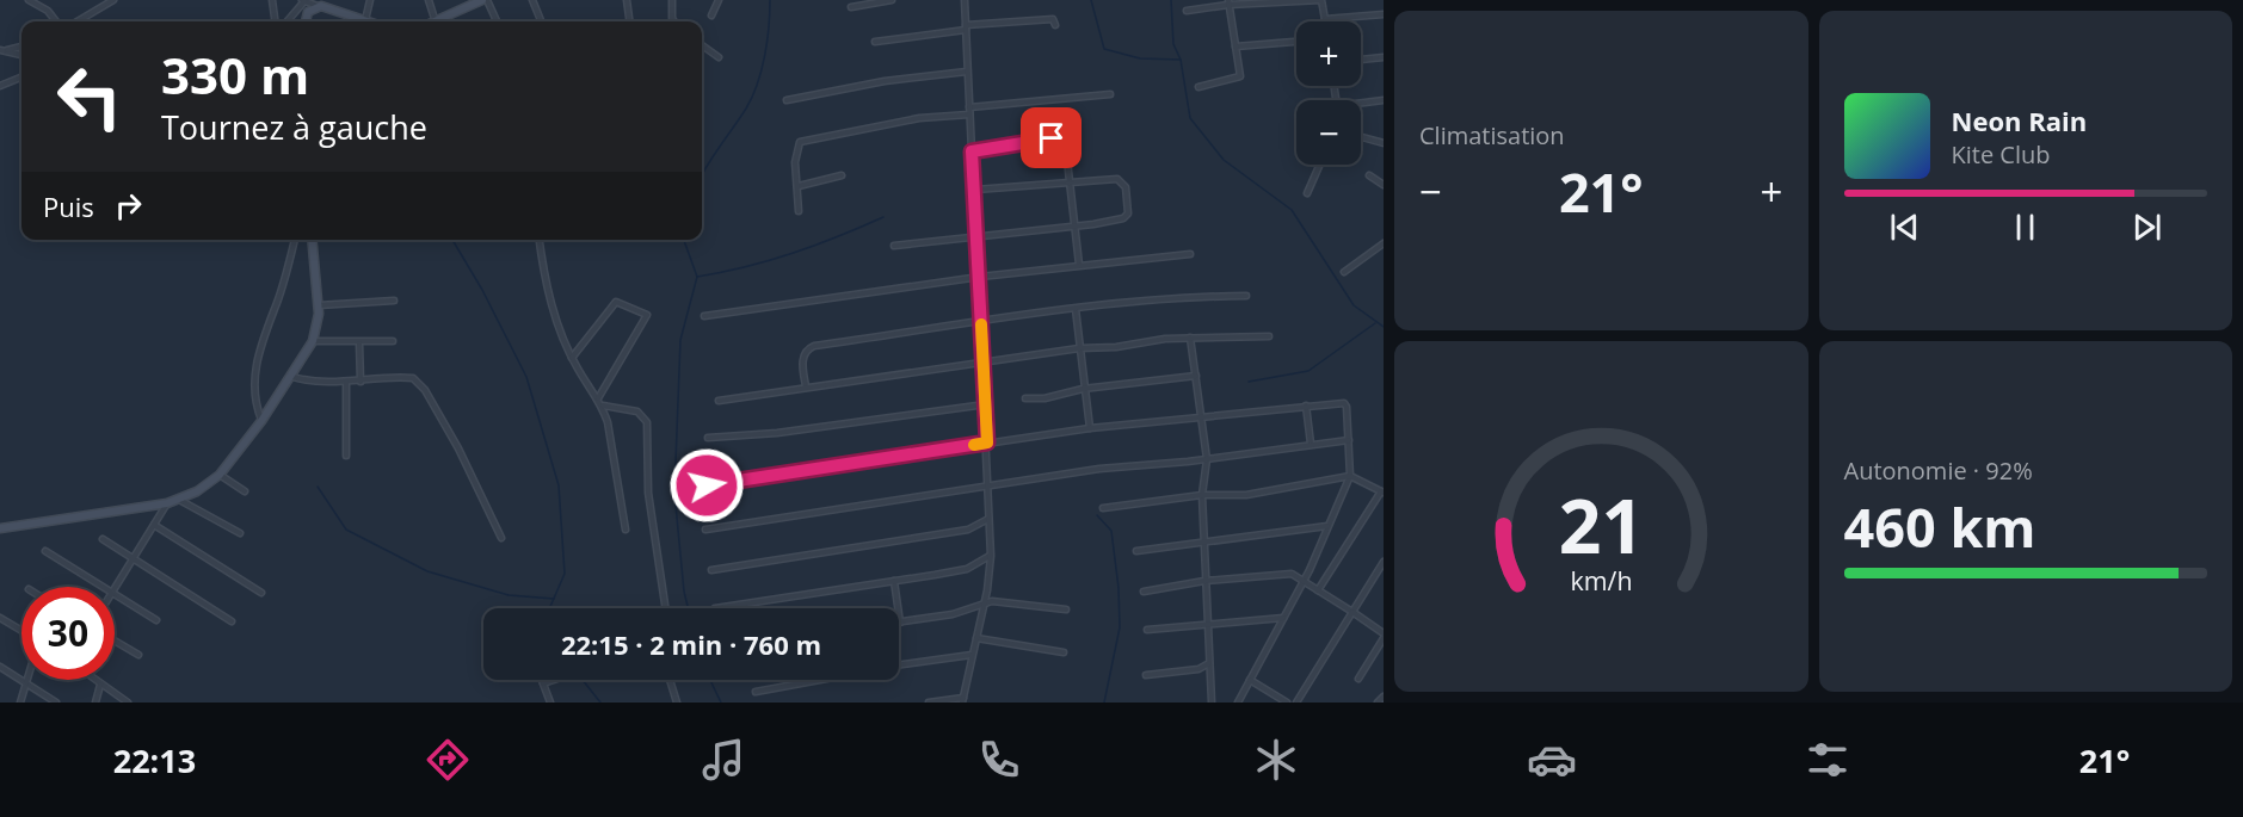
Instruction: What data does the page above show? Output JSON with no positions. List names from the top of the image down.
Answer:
{
  "page": {
    "tile": [
      "Climatisation",
      ["Autonomie · 92%", "460 km"]
    ],
    "map_buttons": ["+", "−"],
    "turn": ["330 m", "Tournez à gauche"],
    "song": ["Neon Rain", "Kite Club"],
    "heat": ["−", "21°", "+"],
    "then": "Puis",
    "limit": "30",
    "trip": "22:15 · 2 min · 760 m",
    "tabs": ["22:13", "21°"],
    "gauge": ["21", "km/h"]
  }
}
